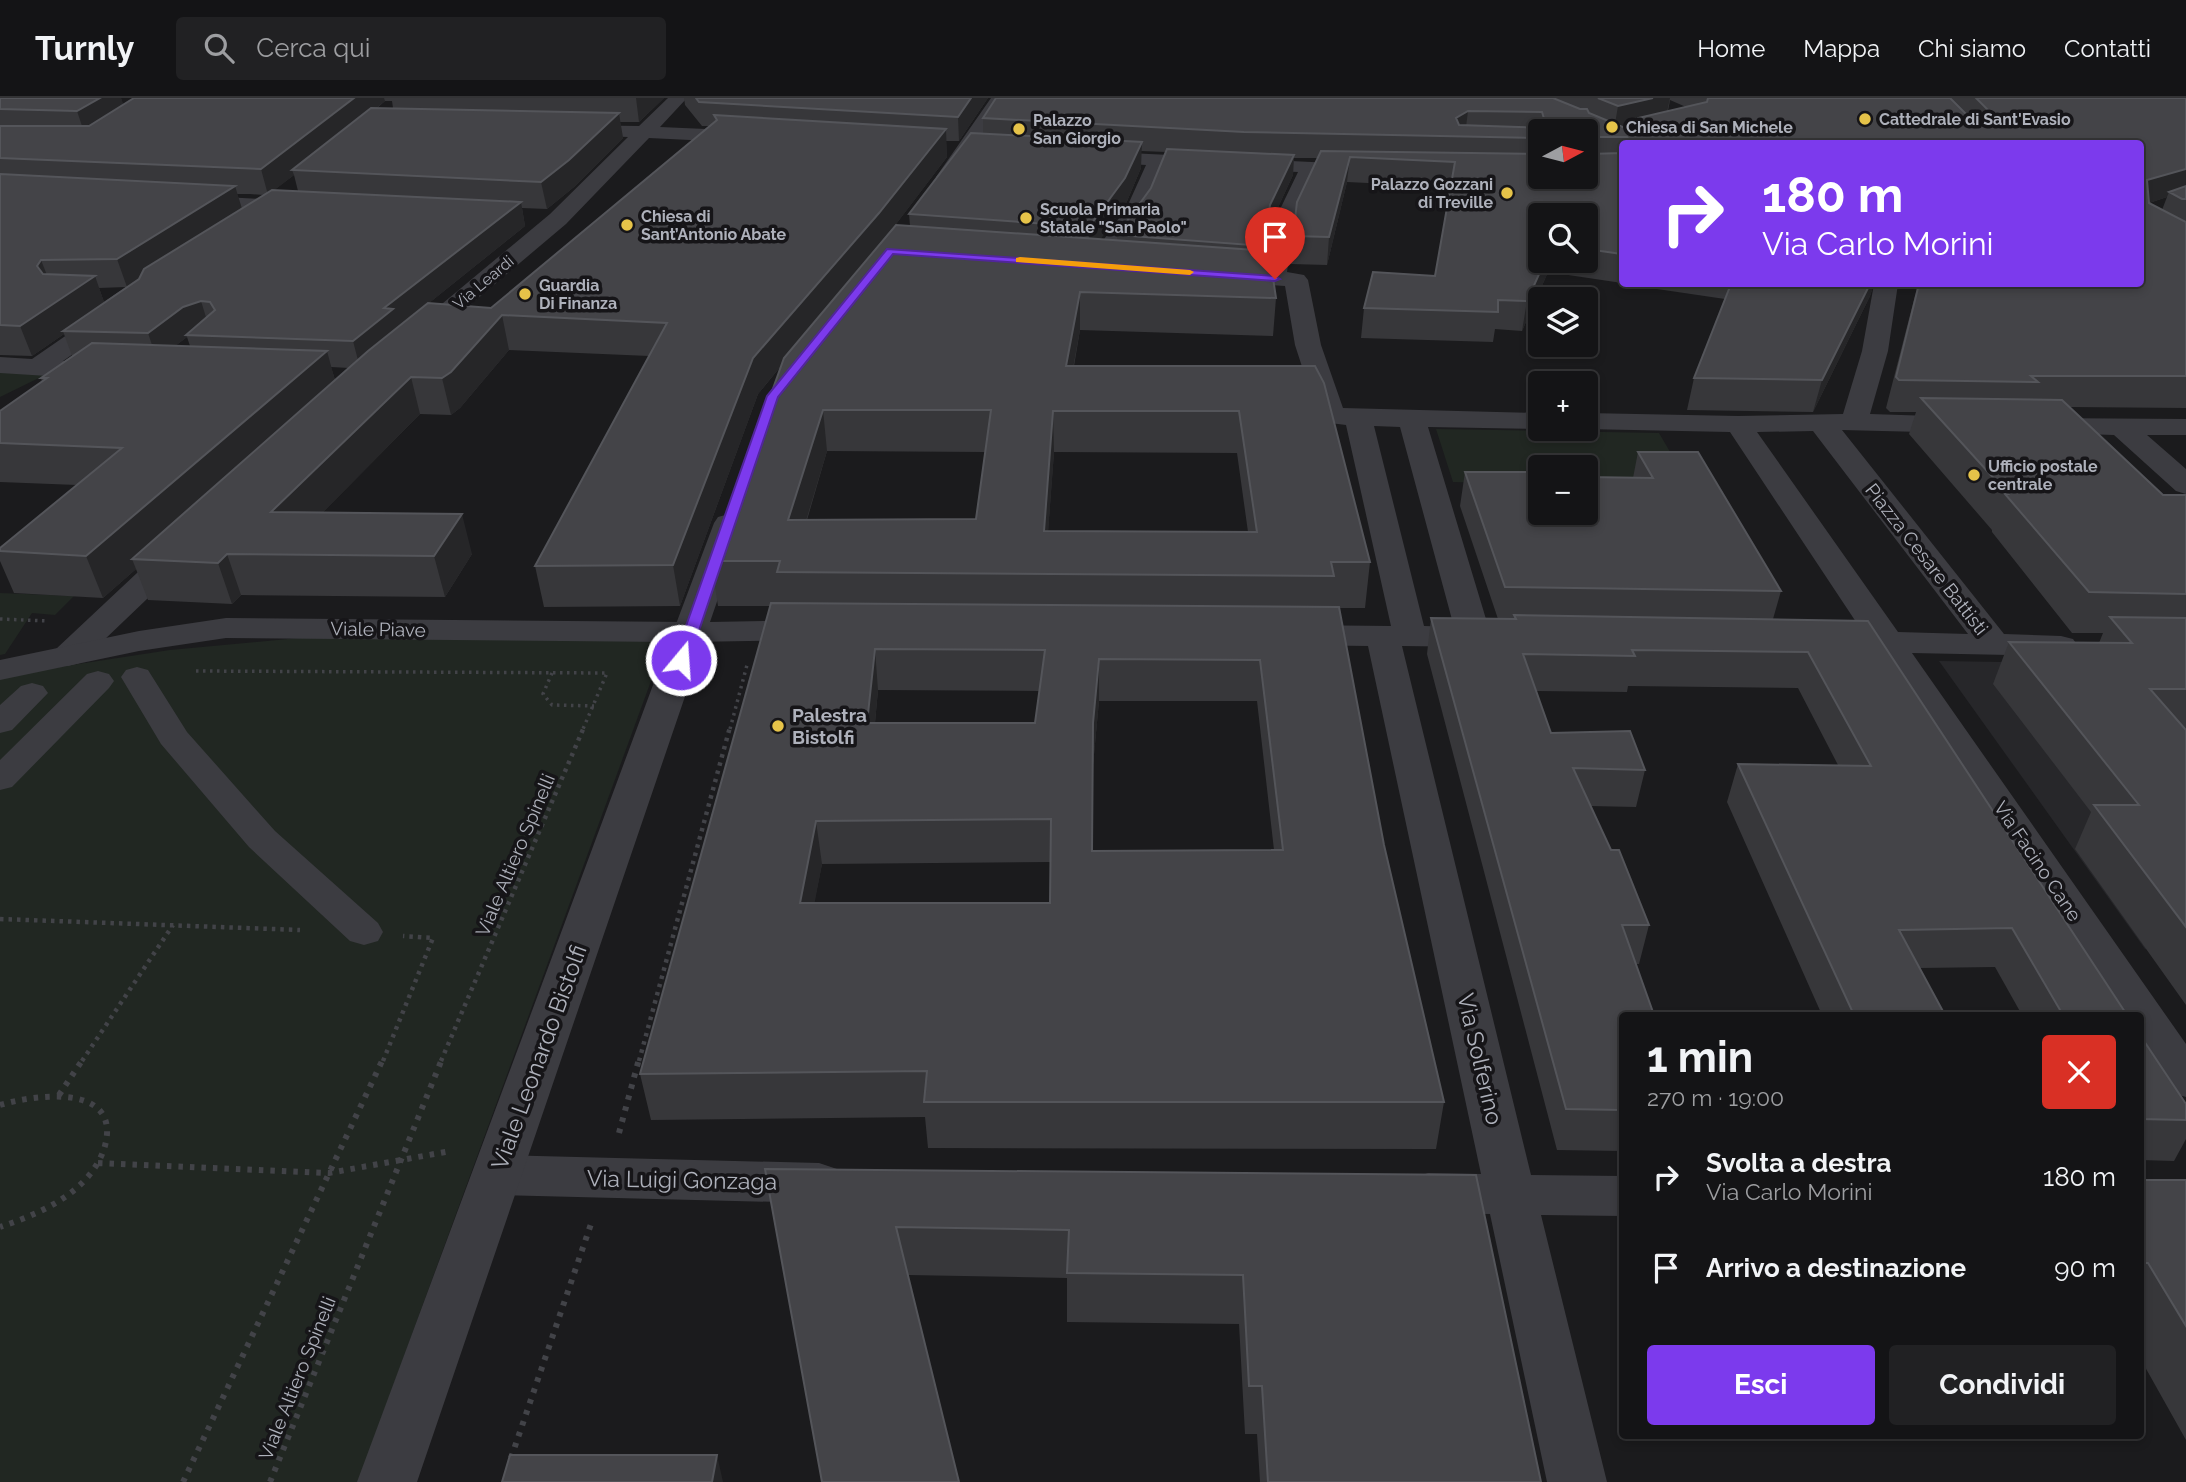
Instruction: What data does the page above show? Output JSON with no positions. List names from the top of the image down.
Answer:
{
  "streets": {
    "street": [
      "Via Leardi",
      "Piazza Cesare Battisti",
      "Viale Piave",
      "Via Facino Cane",
      "Viale Leonardo Bistolfi",
      "Via Solferino",
      "Via Luigi Gonzaga"
    ],
    "path": ["Viale Altiero Spinelli"]
  },
  "crossings": [
    ["Piazza Cesare Battisti", "Via Facino Cane"],
    ["Viale Piave", "Viale Leonardo Bistolfi"],
    ["Viale Leonardo Bistolfi", "Via Luigi Gonzaga"]
  ],
  "places": [
    "Cattedrale di Sant'Evasio",
    "Chiesa di San Michele",
    "Palazzo San Giorgio",
    "Palazzo Gozzani di Treville",
    "Scuola Primaria Statale \"San Paolo\"",
    "Chiesa di Sant’Antonio Abate",
    "Guardia Di Finanza",
    "Ufficio postale centrale",
    "Palestra Bistolfi"
  ],
  "north": "right",
  "page": {
    "header": "Turnly",
    "search": "Cerca qui",
    "nav": [
      "Home",
      "Mappa",
      "Chi siamo",
      "Contatti"
    ],
    "map_buttons": ["+", "−"],
    "turn": ["180 m", "Via Carlo Morini"],
    "heading": ["1 min", "270 m · 19:00"],
    "list": [
      {
        "name": "Svolta a destra",
        "note": "Via Carlo Morini",
        "value": "180 m"
      },
      {
        "name": "Arrivo a destinazione",
        "value": "90 m"
      }
    ],
    "buttons": ["Esci", "Condividi"]
  }
}
